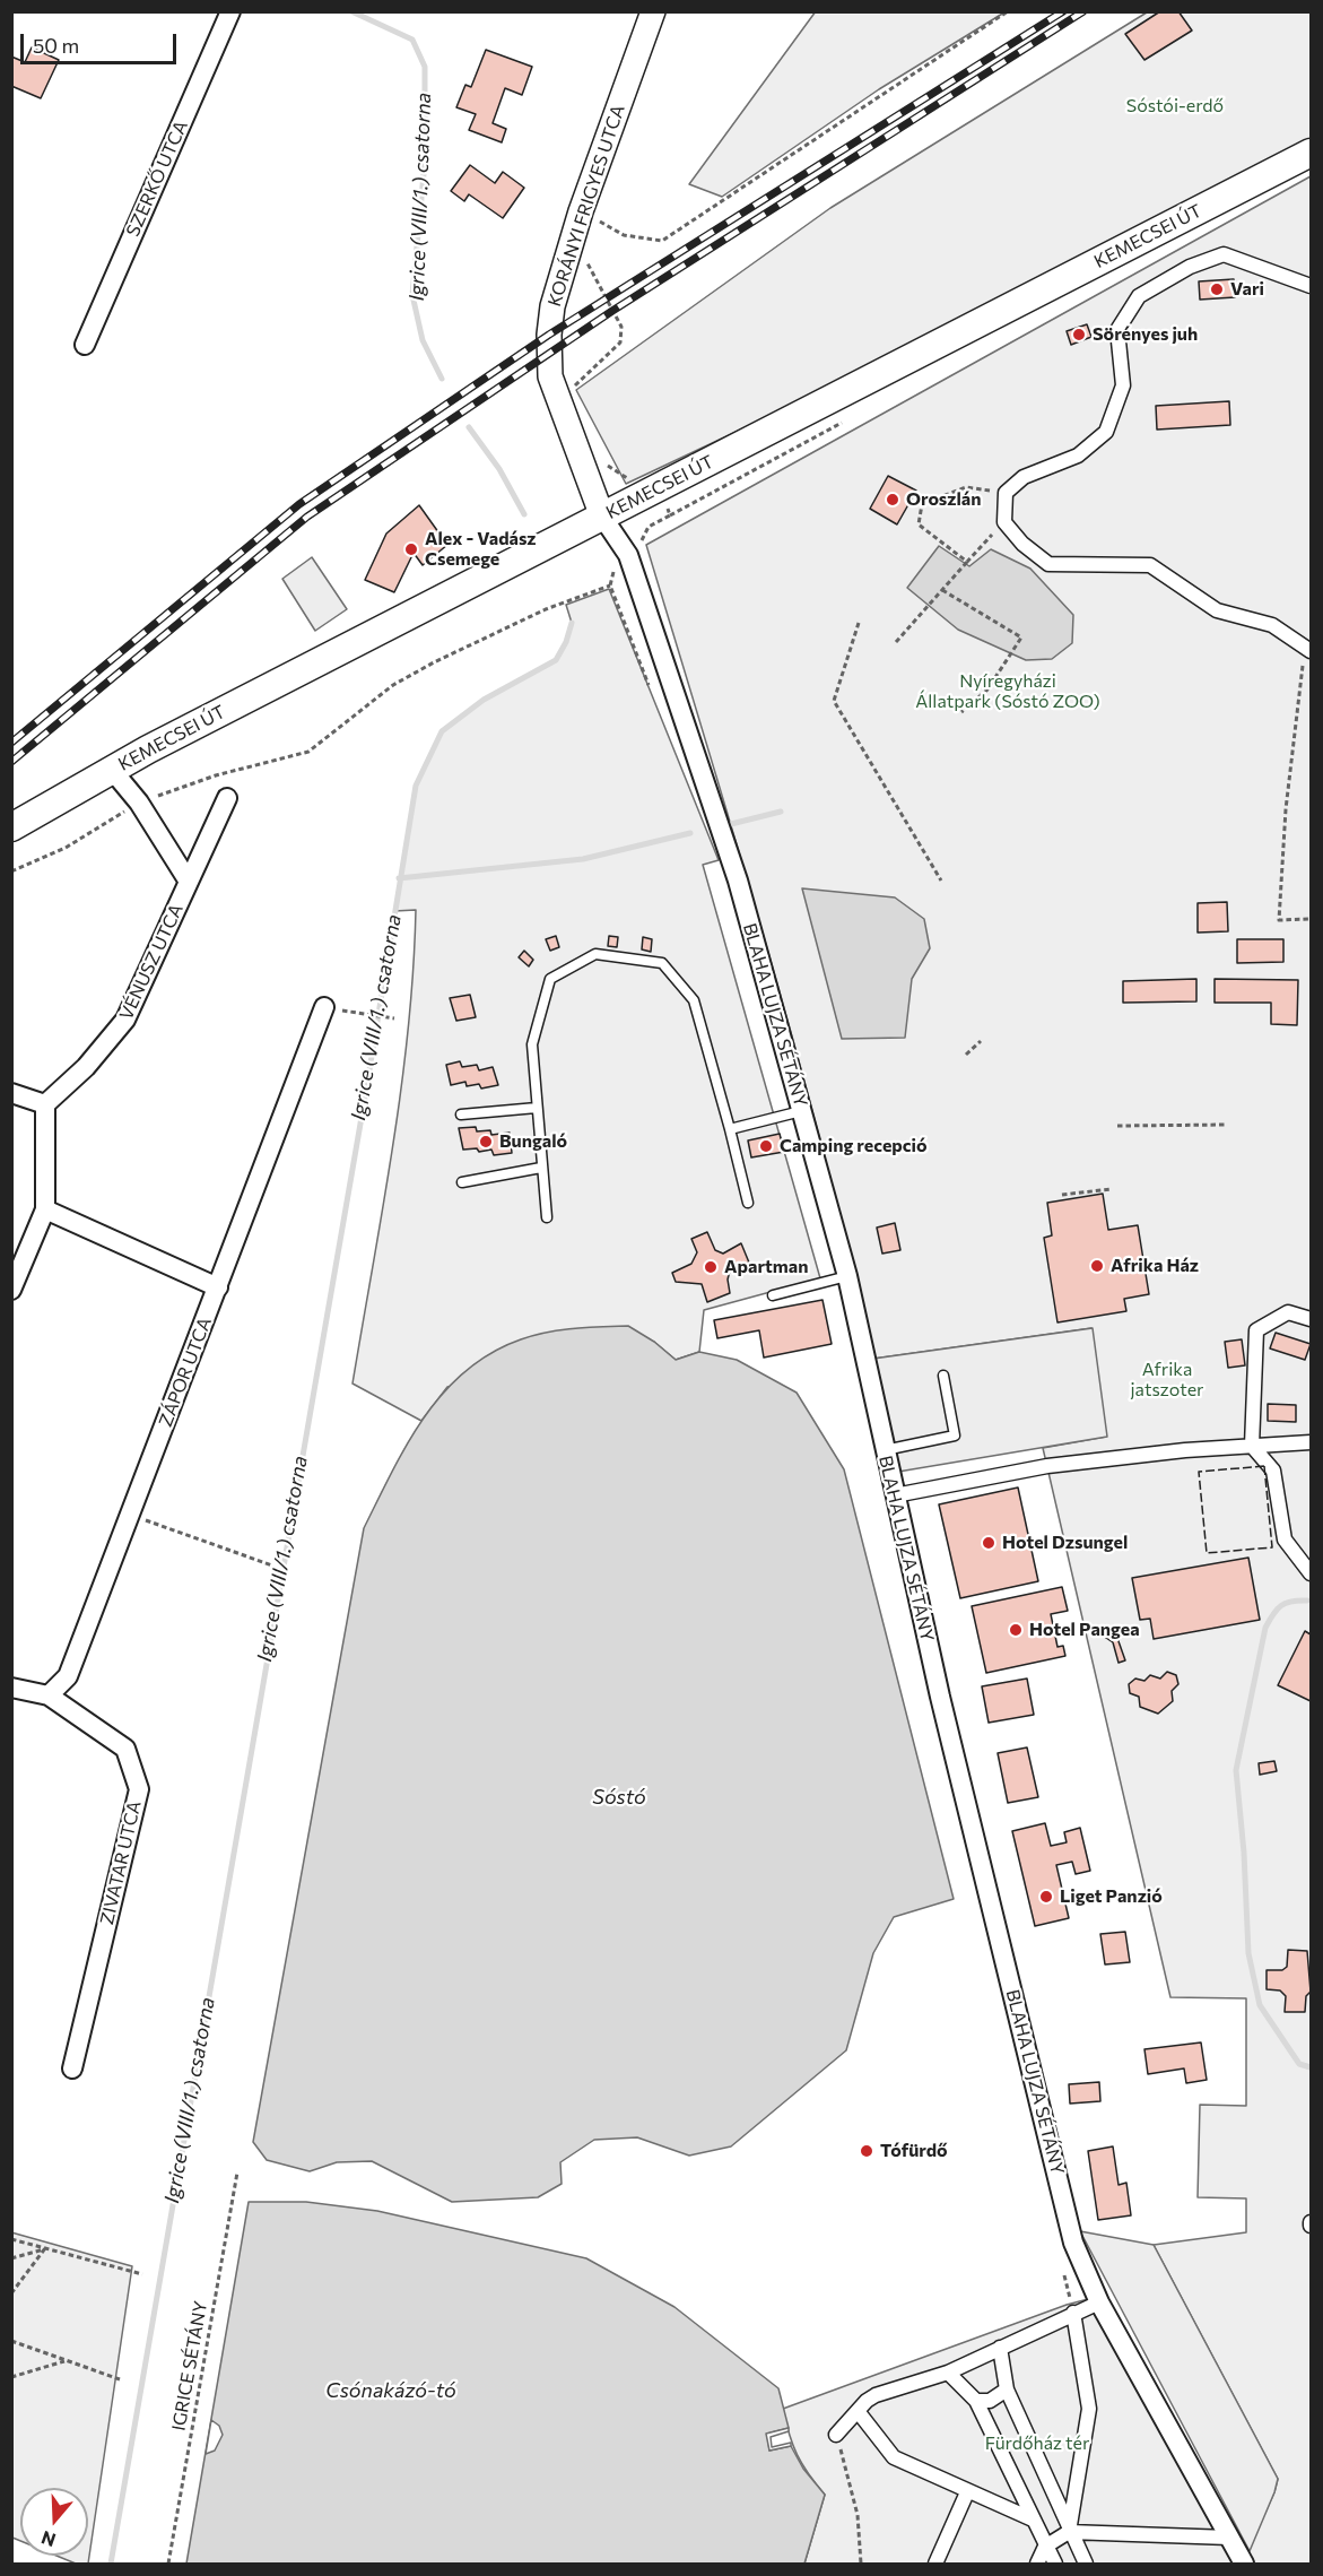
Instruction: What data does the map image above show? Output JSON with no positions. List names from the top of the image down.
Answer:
{
  "streets": {
    "main road": ["KEMECSEI ÚT"],
    "street": [
      "SZERKŐ UTCA",
      "KORÁNYI FRIGYES UTCA",
      "VÉNUSZ UTCA",
      "BLAHA LUJZA SÉTÁNY",
      "ZÁPOR UTCA",
      "ZIVATAR UTCA"
    ],
    "path": ["IGRICE SÉTÁNY"]
  },
  "crossings": [
    ["KORÁNYI FRIGYES UTCA", "KEMECSEI ÚT"],
    ["KORÁNYI FRIGYES UTCA", "BLAHA LUJZA SÉTÁNY"],
    ["KEMECSEI ÚT", "BLAHA LUJZA SÉTÁNY"],
    ["ZÁPOR UTCA", "ZIVATAR UTCA"]
  ],
  "water": ["Igrice (VIII/1.) csatorna", "Sóstó", "Csónakázó-tó"],
  "parks": [
    "Sóstói-erdő",
    "Nyíregyházi Állatpark (Sóstó ZOO)",
    "Afrika jatszoter",
    "Fürdőház tér"
  ],
  "places": [
    "Vari",
    "Sörényes juh",
    "Oroszlán",
    "Alex - Vadász Csemege",
    "Bungaló",
    "Camping recepció",
    "Afrika Ház",
    "Apartman",
    "Hotel Dzsungel",
    "Hotel Pangea",
    "Liget Panzió",
    "Tófürdő"
  ],
  "scale_bar": "50 m",
  "north": "bottom"
}
